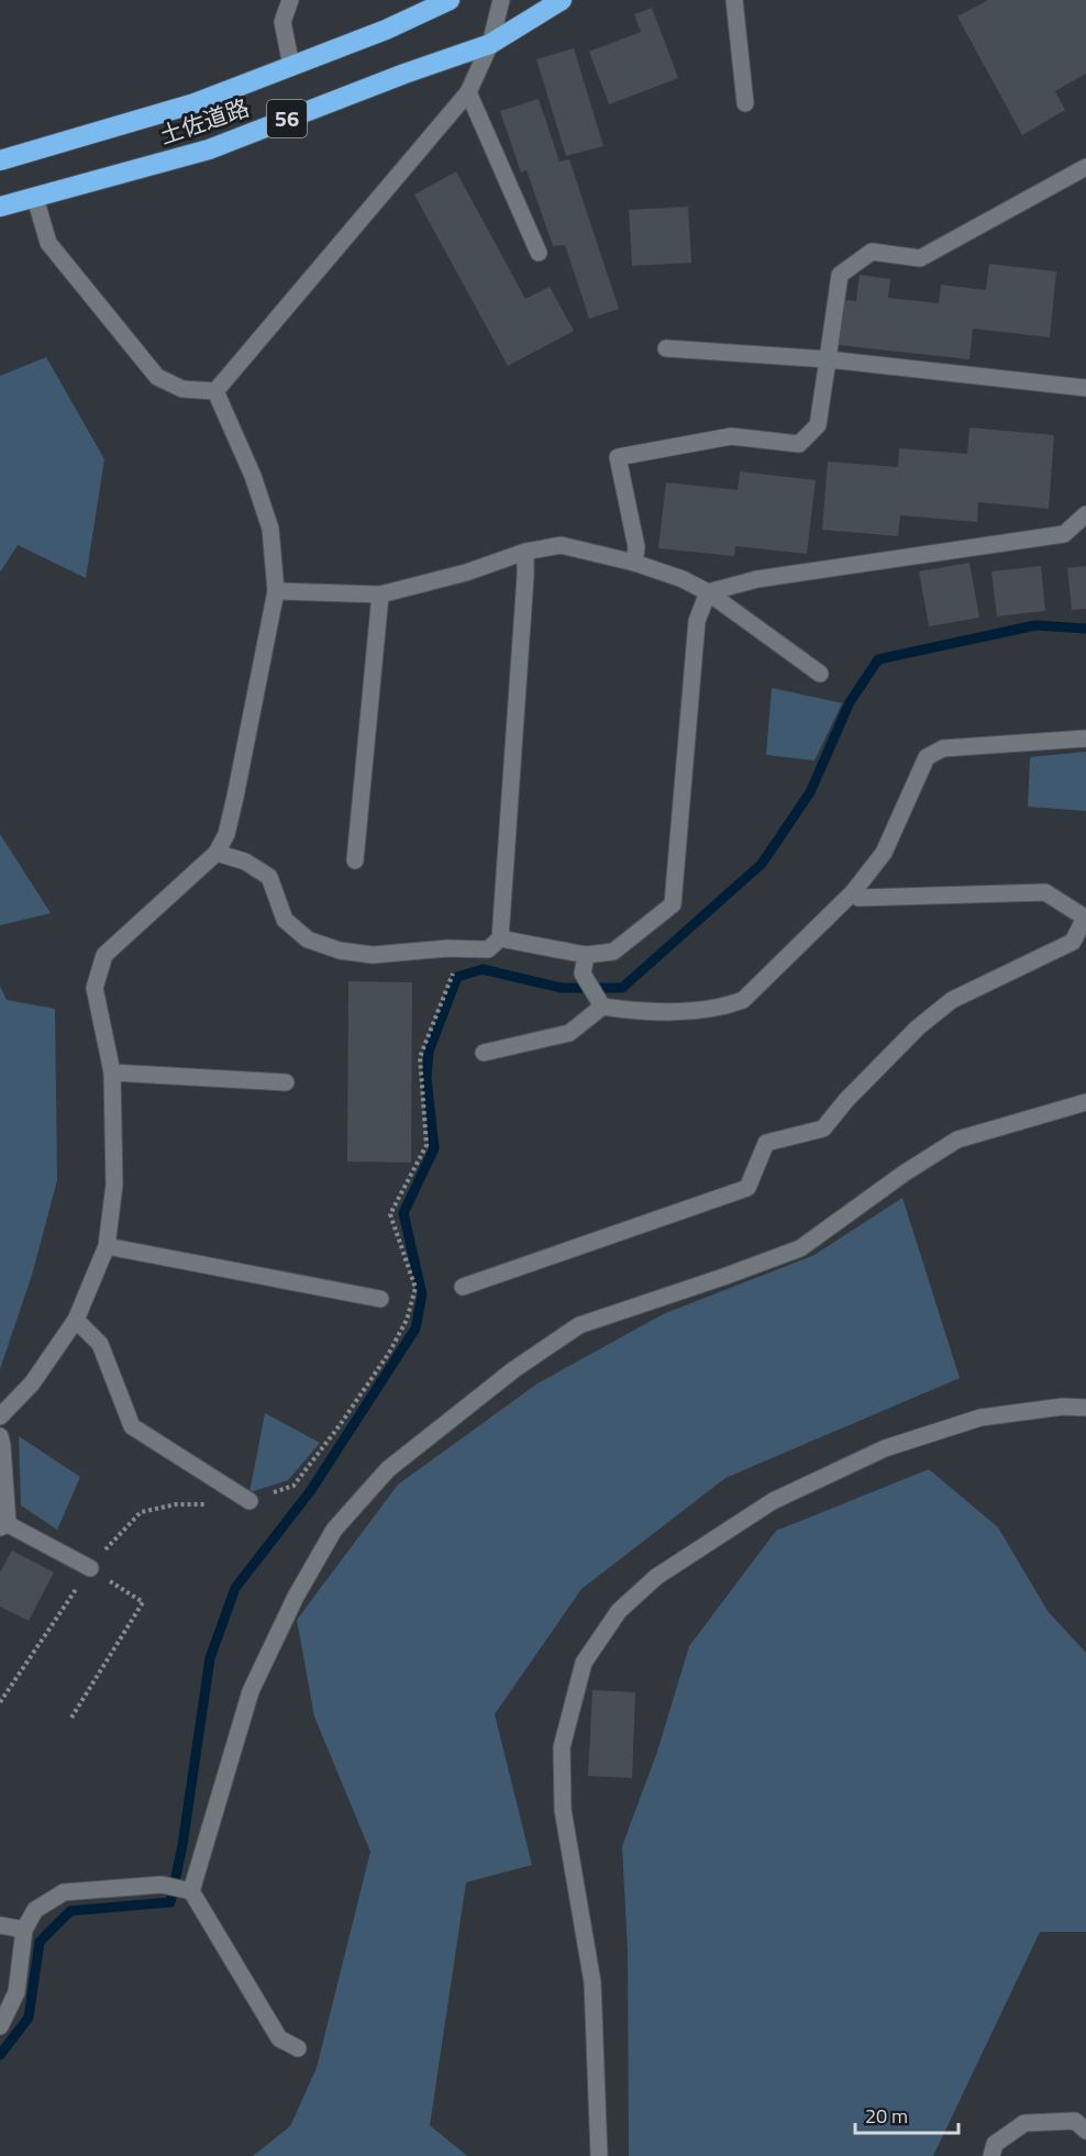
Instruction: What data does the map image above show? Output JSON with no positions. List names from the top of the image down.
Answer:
{
  "streets": {
    "highway": ["56", "土佐道路"]
  },
  "scale_bar": "20 m"
}
